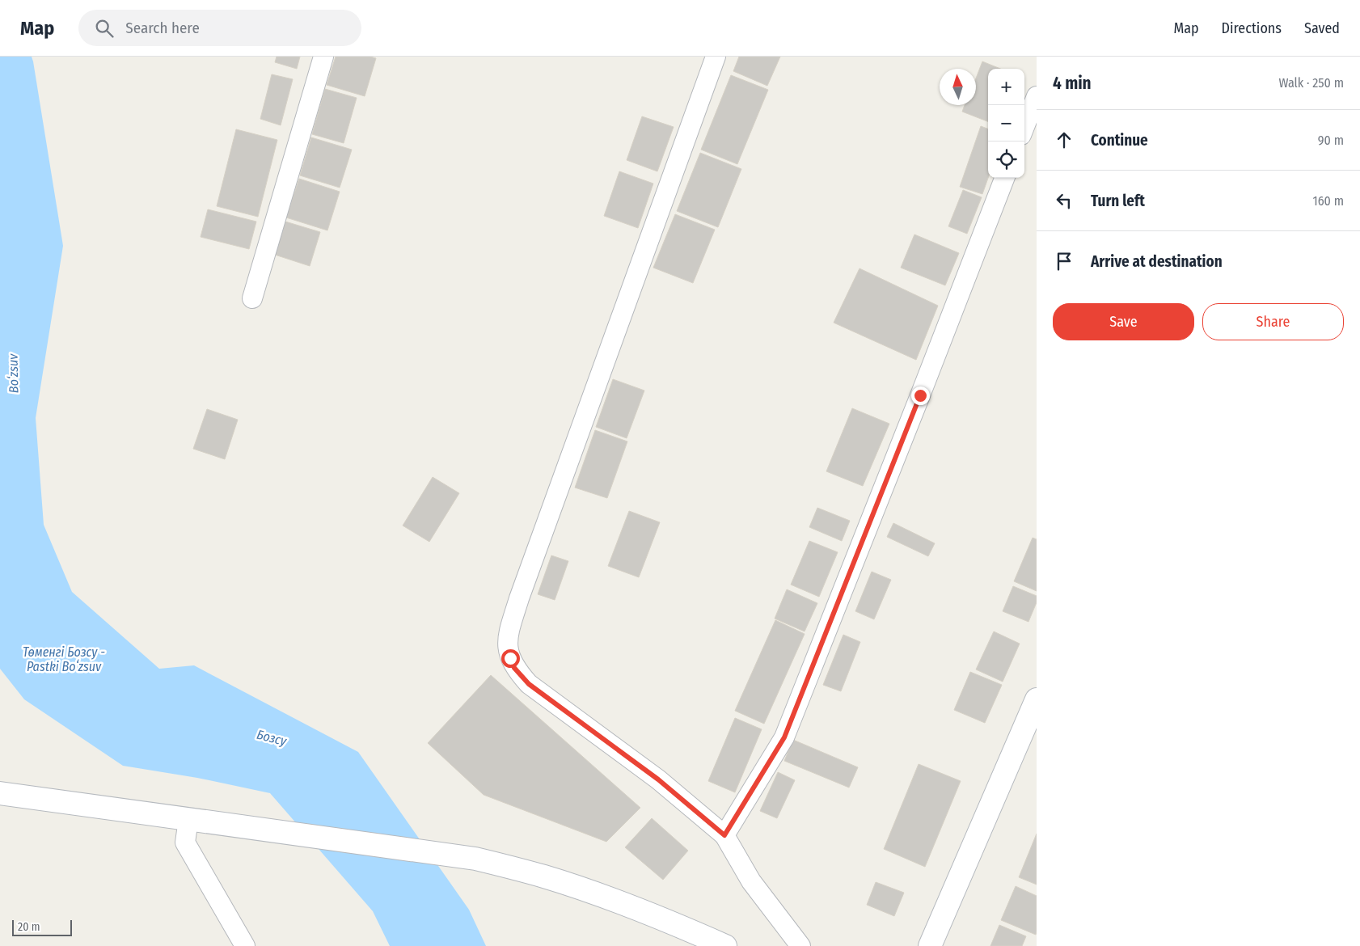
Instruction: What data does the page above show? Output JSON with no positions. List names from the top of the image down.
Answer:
{
  "water": ["Boʻzsuv", "Төменгі Бозсу - Pastki Boʻzsuv", "Бозсу"],
  "scale_bar": "20 m",
  "north": "top",
  "page": {
    "header": "Map",
    "search": "Search here",
    "nav": ["Map", "Directions", "Saved"],
    "heading": ["4 min", "Walk · 250 m"],
    "map_buttons": ["+", "−"],
    "list": [
      ["Continue", "90 m"],
      ["Turn left", "160 m"],
      "Arrive at destination"
    ],
    "buttons": ["Save", "Share"],
    "scale": "20 m"
  }
}
